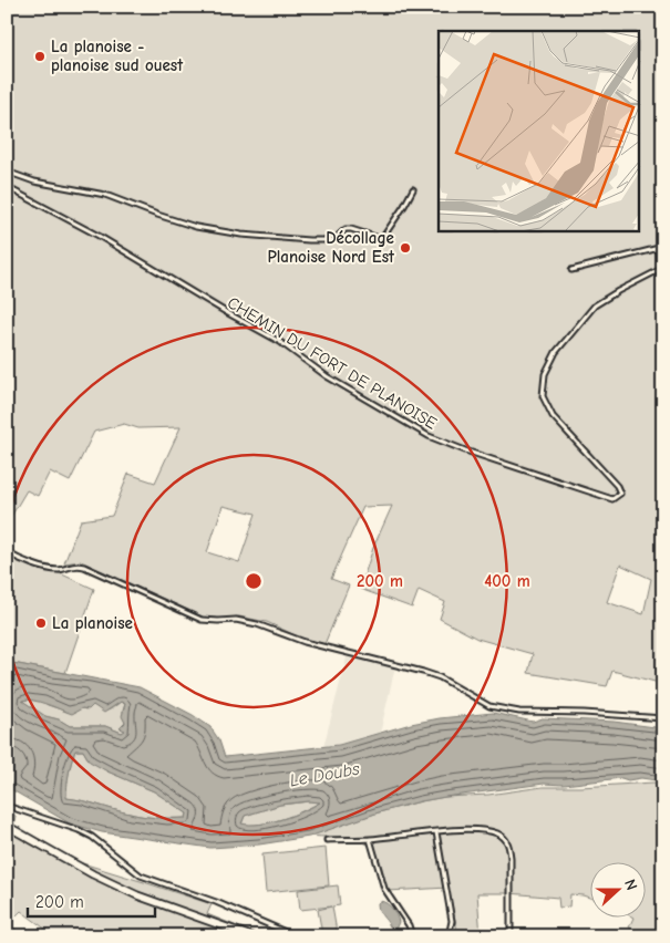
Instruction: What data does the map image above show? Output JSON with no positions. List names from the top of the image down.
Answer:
{
  "streets": {
    "street": ["CHEMIN DU FORT DE PLANOISE"]
  },
  "water": ["Le Doubs"],
  "places": ["La planoise - planoise sud ouest", "Décollage Planoise Nord Est", "La planoise"],
  "scale_bar": "200 m",
  "north": "right",
  "rings": ["200 m", "400 m"]
}
